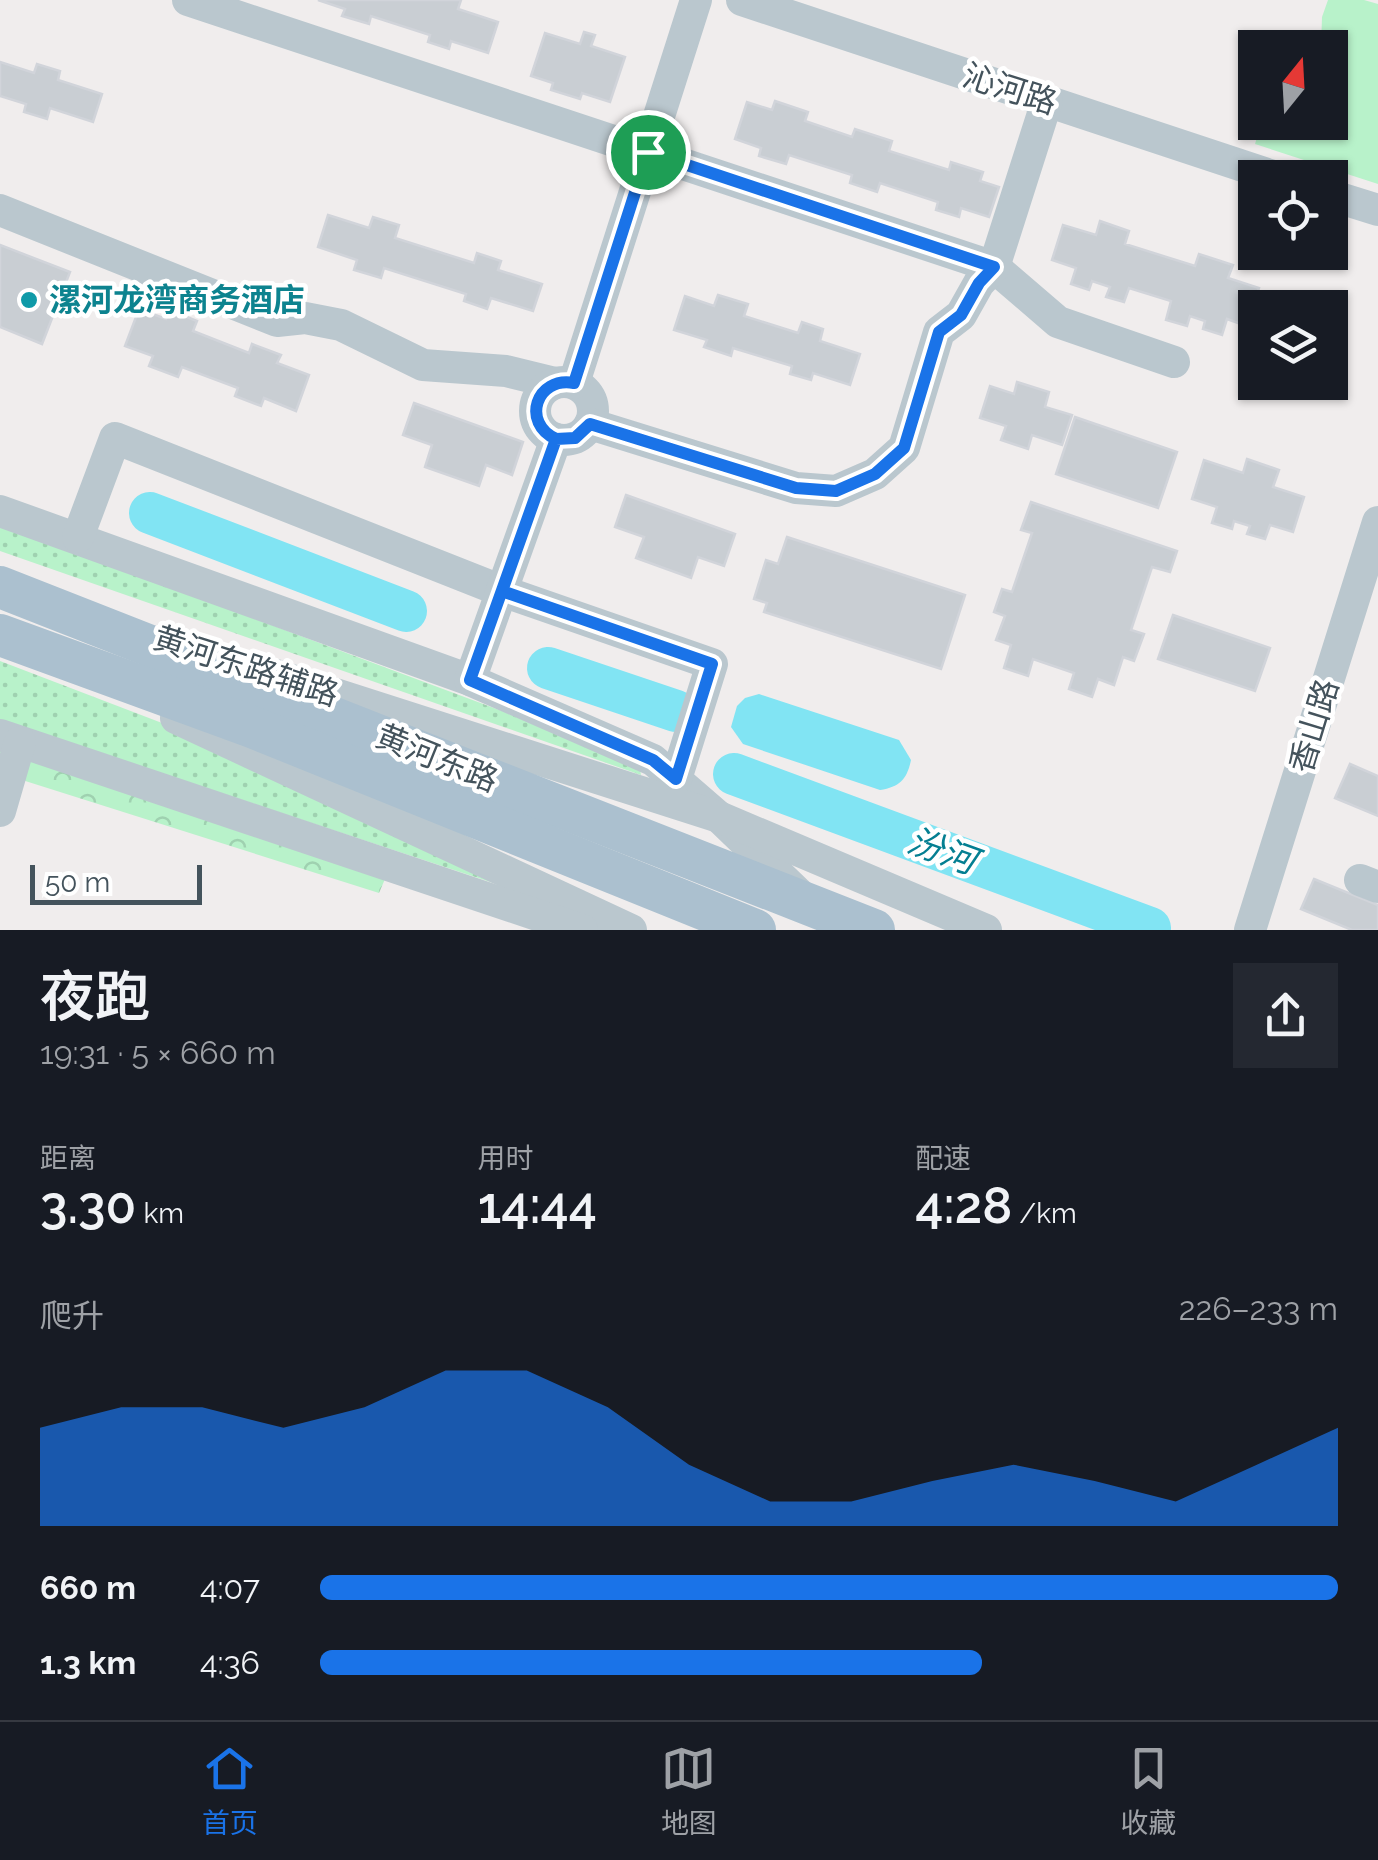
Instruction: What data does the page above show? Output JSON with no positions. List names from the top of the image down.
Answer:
{
  "streets": {
    "main road": ["黄河东路"],
    "street": ["沁河路", "黄河东路辅路", "香山路"]
  },
  "crossings": [
    ["黄河东路辅路", "黄河东路"]
  ],
  "water": ["汾河"],
  "places": ["漯河龙湾商务酒店"],
  "scale_bar": "50 m",
  "north": "top",
  "page": {
    "scale": "50 m",
    "heading": ["夜跑", "19:31 · 5 × 660 m"],
    "stats": [
      ["距离", "3.30 km"],
      ["用时", "14:44"],
      ["配速", "4:28 /km"]
    ],
    "chart": ["爬升", "226–233 m"],
    "list": [
      {
        "name": "660 m",
        "note": "4:07"
      },
      {
        "name": "1.3 km",
        "note": "4:36"
      }
    ],
    "tabs": ["首页", "地图", "收藏"]
  }
}
